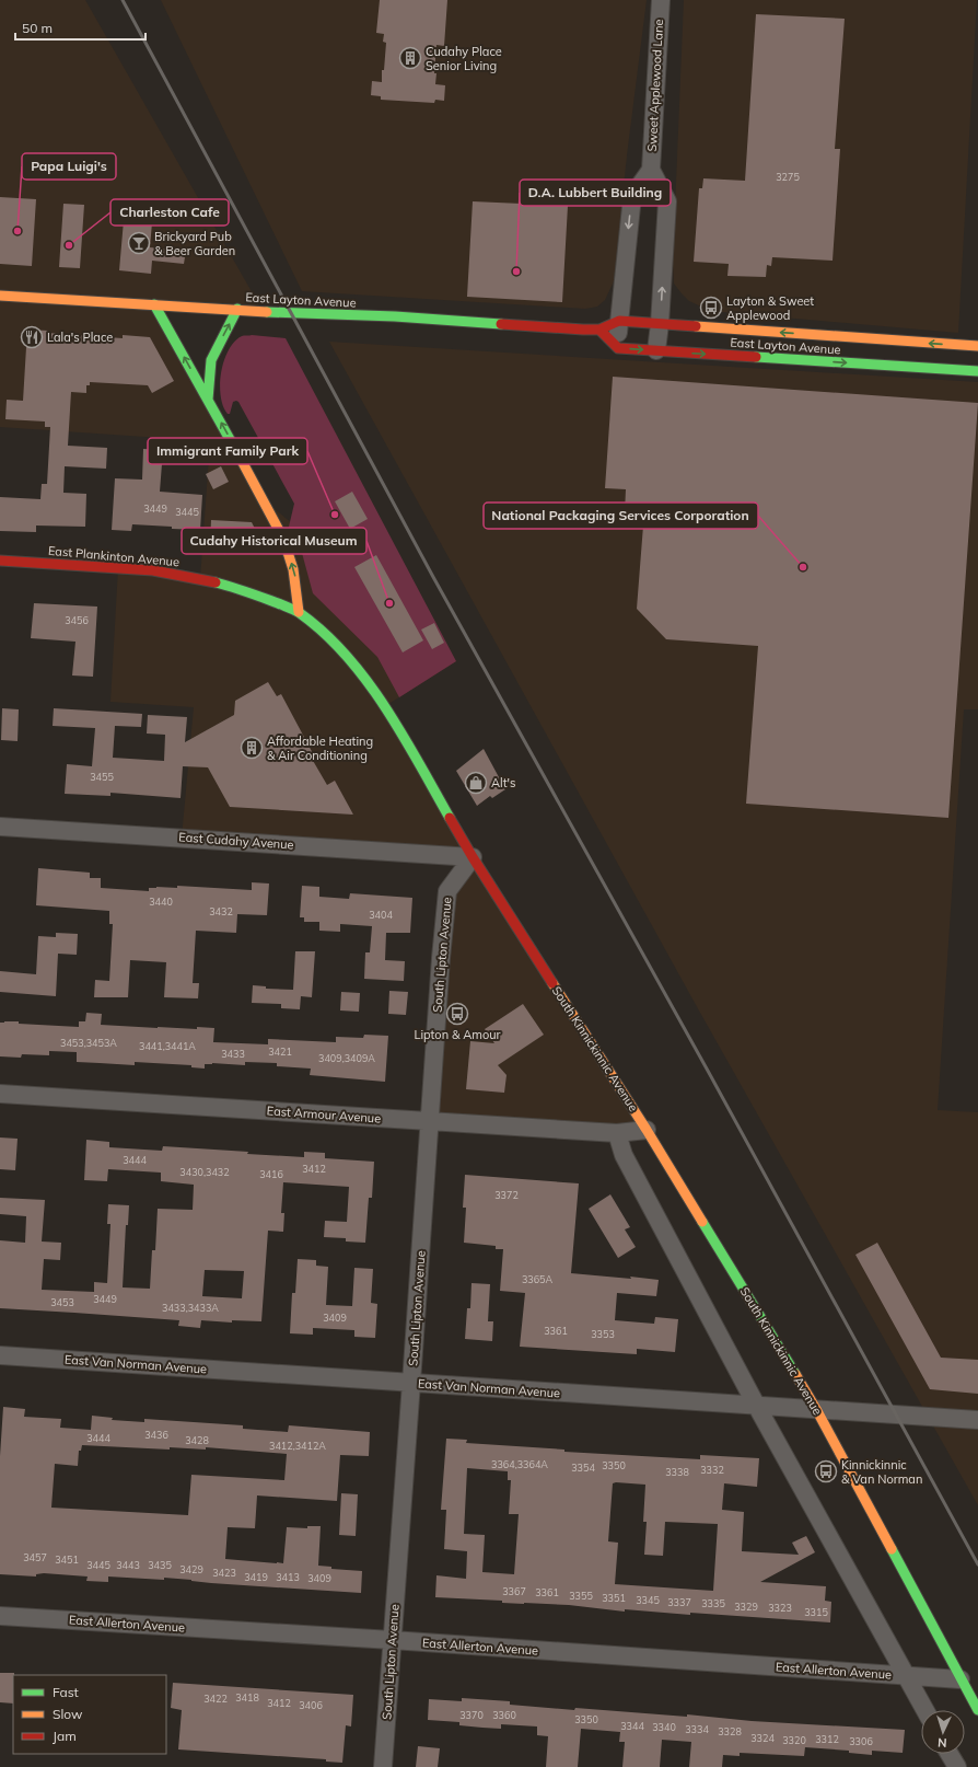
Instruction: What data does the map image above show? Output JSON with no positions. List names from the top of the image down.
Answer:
{
  "streets": {
    "street": [
      "Sweet Applewood Lane",
      "East Layton Avenue",
      "East Plankinton Avenue",
      "East Cudahy Avenue",
      "South Lipton Avenue",
      "South Kinnickinnic Avenue",
      "East Armour Avenue",
      "East Van Norman Avenue",
      "East Allerton Avenue"
    ]
  },
  "crossings": [
    ["East Plankinton Avenue", "South Kinnickinnic Avenue"],
    ["East Cudahy Avenue", "South Lipton Avenue"],
    ["East Cudahy Avenue", "South Kinnickinnic Avenue"],
    ["South Lipton Avenue", "South Kinnickinnic Avenue"],
    ["South Lipton Avenue", "East Armour Avenue"],
    ["South Lipton Avenue", "East Van Norman Avenue"],
    ["South Lipton Avenue", "East Allerton Avenue"],
    ["South Kinnickinnic Avenue", "East Armour Avenue"],
    ["South Kinnickinnic Avenue", "East Van Norman Avenue"],
    ["South Kinnickinnic Avenue", "East Allerton Avenue"]
  ],
  "places": {
    "building": ["Cudahy Place Senior Living", "Affordable Heating & Air Conditioning"],
    "other": [
      "Papa Luigi's",
      "Charleston Cafe",
      "D.A. Lubbert Building",
      "Immigrant Family Park",
      "National Packaging Services Corporation",
      "Cudahy Historical Museum"
    ],
    "bar": ["Brickyard Pub & Beer Garden"],
    "bus stop": ["Layton & Sweet Applewood", "Lipton & Amour", "Kinnickinnic & Van Norman"],
    "restaurant": ["Lala's Place"],
    "shop": ["Alt's"]
  },
  "house_numbers": [
    "3275",
    "3449",
    "3445",
    "3456",
    "3455",
    "3440",
    "3432",
    "3404",
    "3453,3453A",
    "3441,3441A",
    "3421",
    "3433",
    "3409,3409A",
    "3444",
    "3412",
    "3430,3432",
    "3416",
    "3372",
    "3365A",
    "3449",
    "3453",
    "3433,3433A",
    "3409",
    "3361",
    "3353",
    "3436",
    "3444",
    "3428",
    "3412,3412A",
    "3364,3364A",
    "3350",
    "3354",
    "3332",
    "3338",
    "3457",
    "3451",
    "3445",
    "3443",
    "3435",
    "3429",
    "3423",
    "3419",
    "3413",
    "3409",
    "3367",
    "3361",
    "3355",
    "3351",
    "3345",
    "3337",
    "3335",
    "3329",
    "3323",
    "3315",
    "3418",
    "3422",
    "3412",
    "3406",
    "3370",
    "3360",
    "3350",
    "3344",
    "3340",
    "3334",
    "3328",
    "3324",
    "3312",
    "3320",
    "3306"
  ],
  "legend": ["Fast", "Slow", "Jam"],
  "scale_bar": "50 m",
  "north": "bottom"
}
